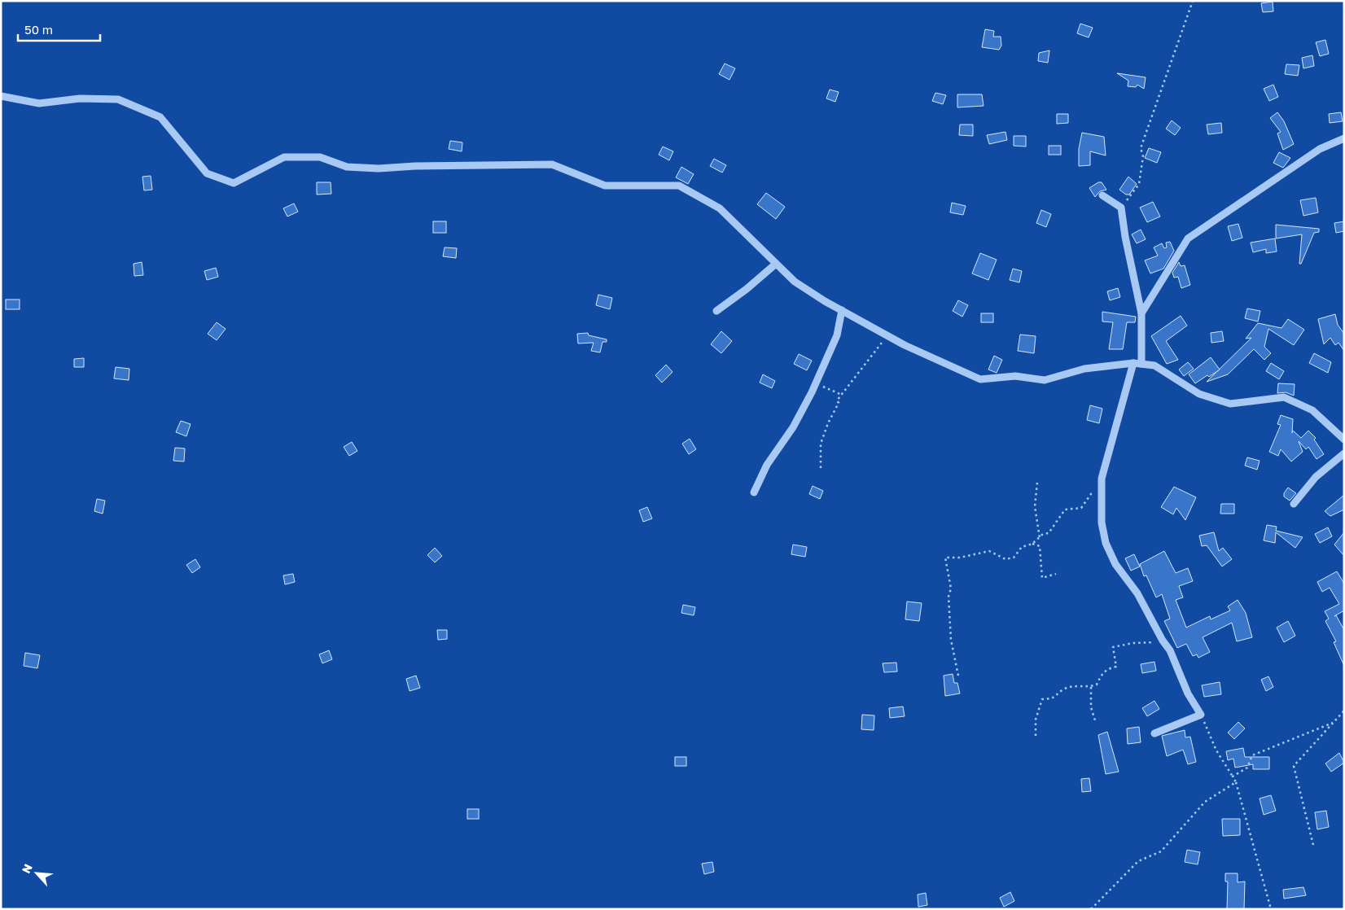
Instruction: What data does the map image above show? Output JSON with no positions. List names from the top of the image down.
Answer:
{
  "scale_bar": "50 m",
  "north": "top left"
}
